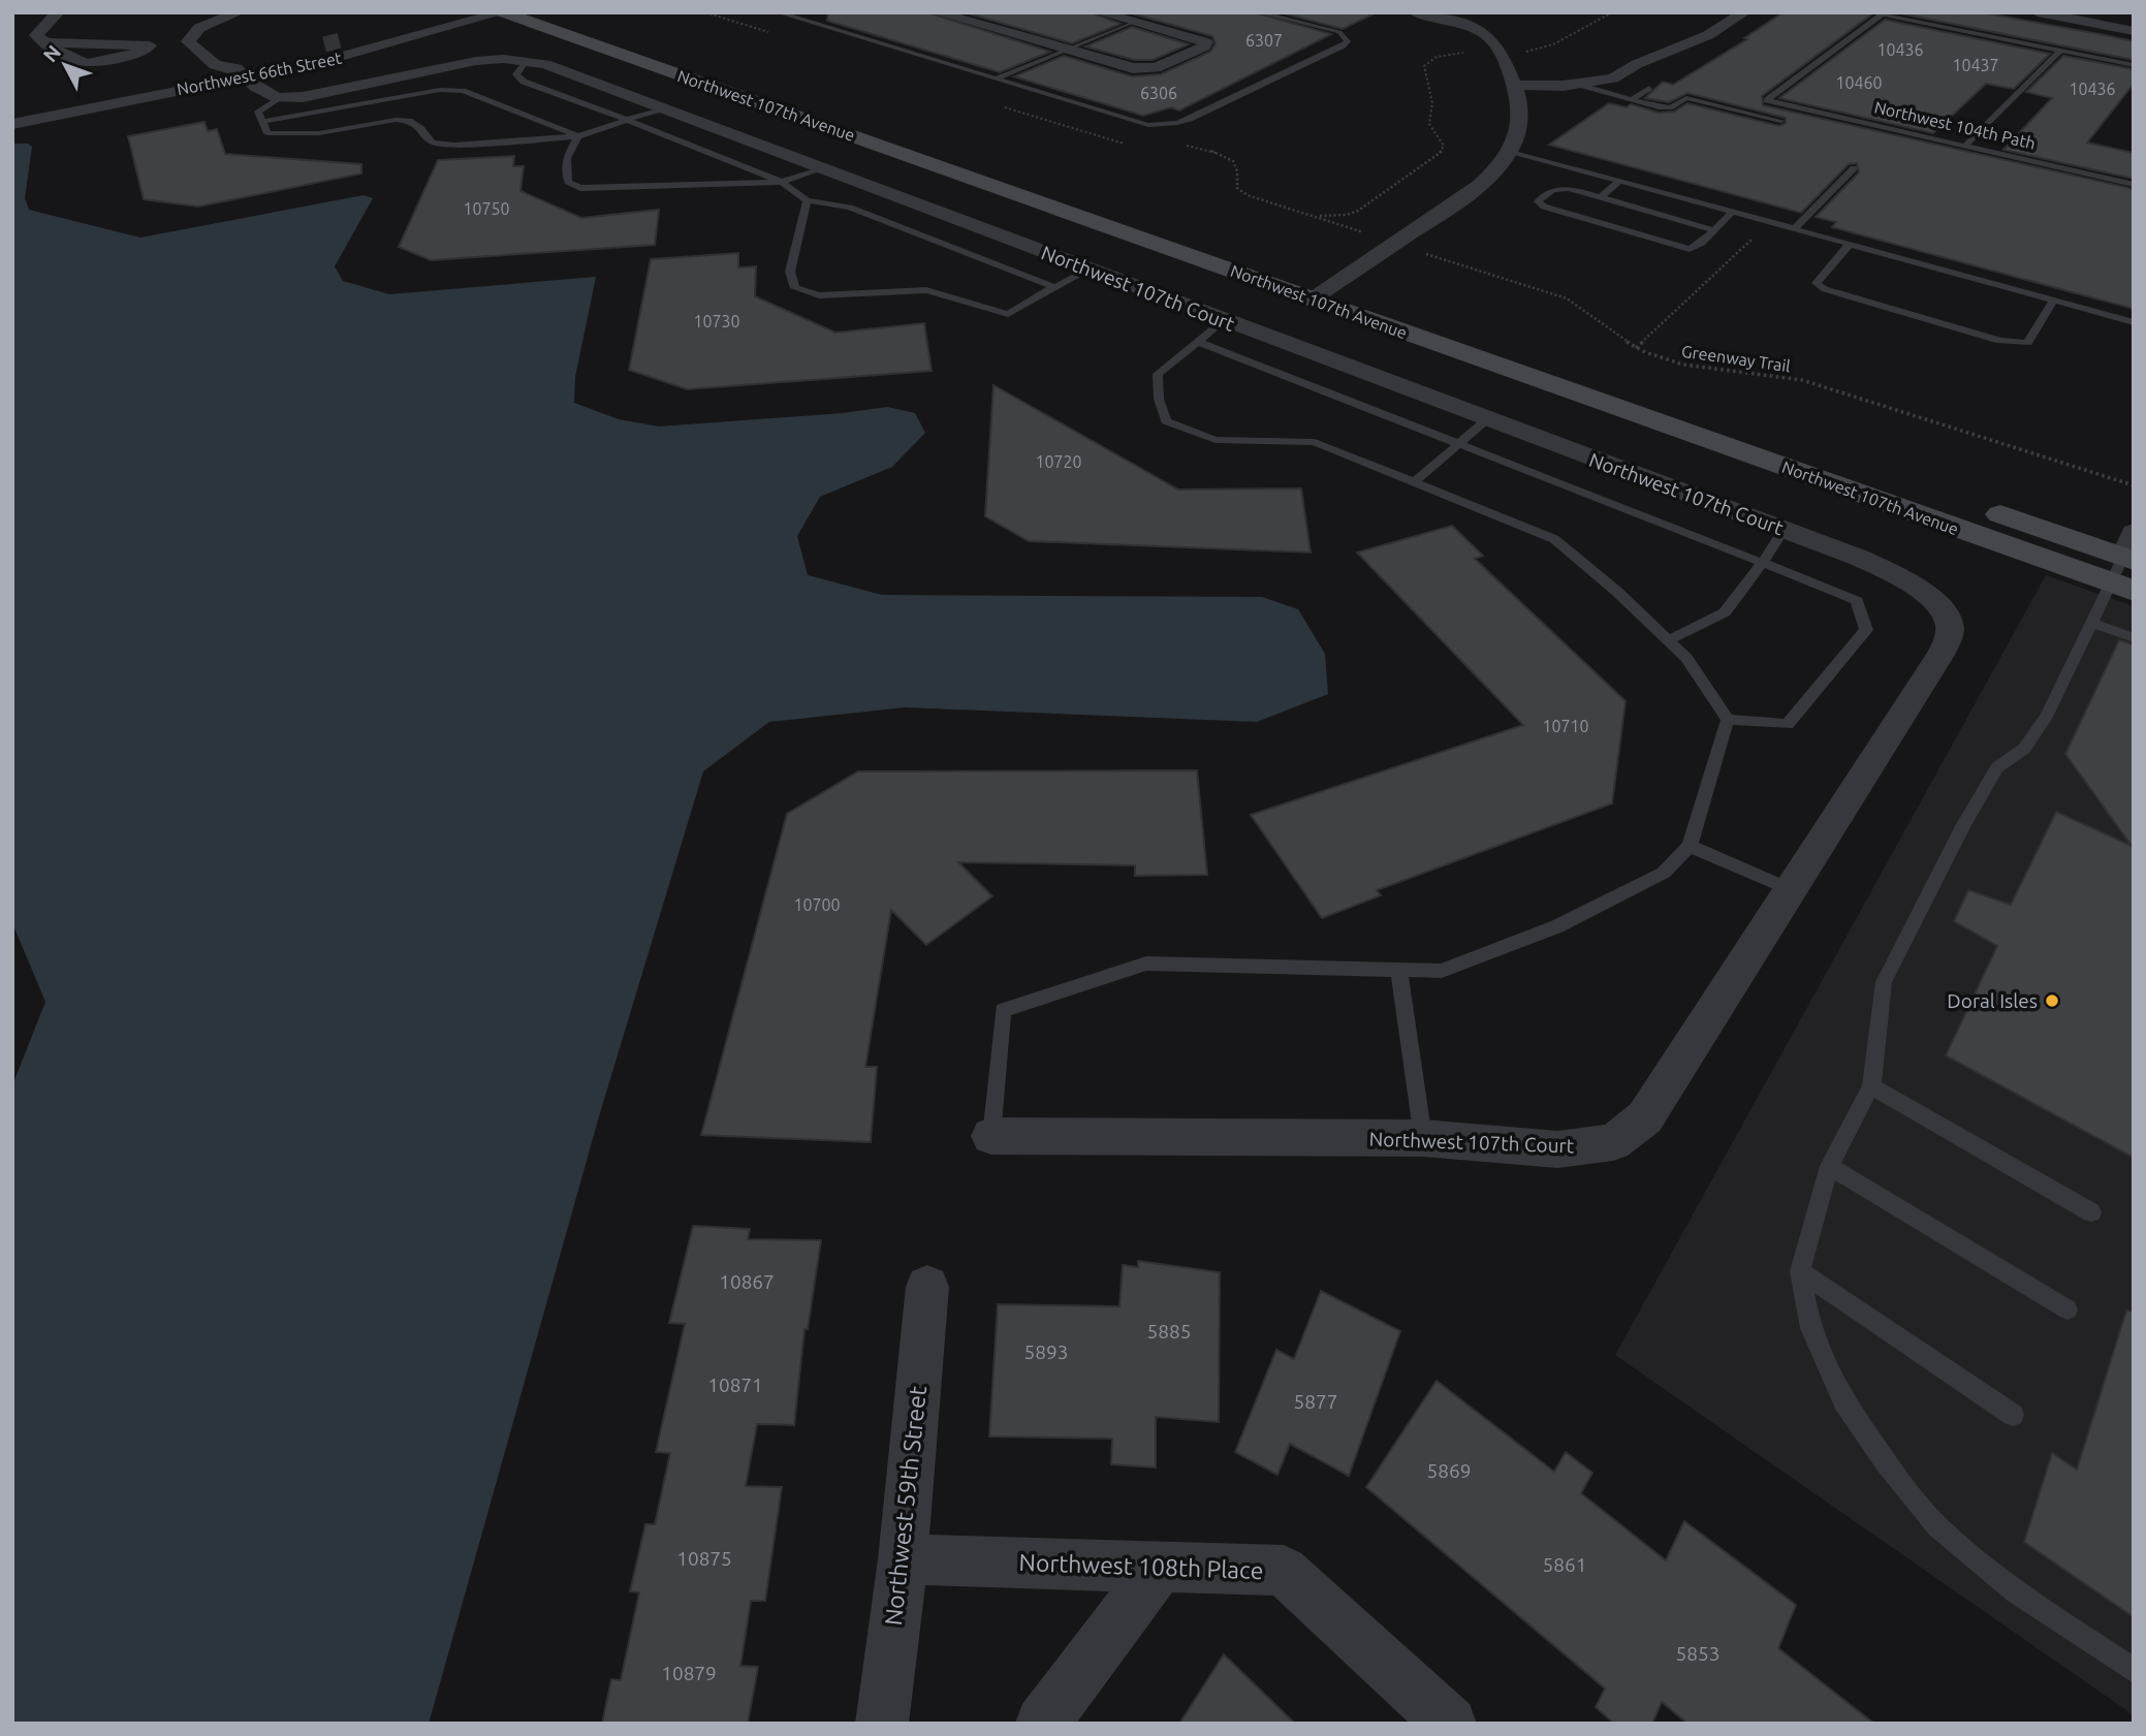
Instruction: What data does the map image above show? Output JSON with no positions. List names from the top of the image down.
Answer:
{
  "streets": {
    "main road": ["Northwest 107th Avenue"],
    "street": [
      "Northwest 66th Street",
      "Northwest 107th Court",
      "Northwest 59th Street",
      "Northwest 108th Place"
    ],
    "lane": ["Northwest 104th Path"],
    "path": ["Greenway Trail"]
  },
  "crossings": [
    ["Northwest 66th Street", "Northwest 107th Avenue"],
    ["Northwest 59th Street", "Northwest 108th Place"]
  ],
  "places": ["Doral Isles"],
  "house_numbers": [
    "6307",
    "10436",
    "10437",
    "10460",
    "10436",
    "6306",
    "10750",
    "10730",
    "10720",
    "10710",
    "10700",
    "10867",
    "5885",
    "5893",
    "10871",
    "5877",
    "5869",
    "10875",
    "5861",
    "5853",
    "10879"
  ],
  "north": "top left"
}
